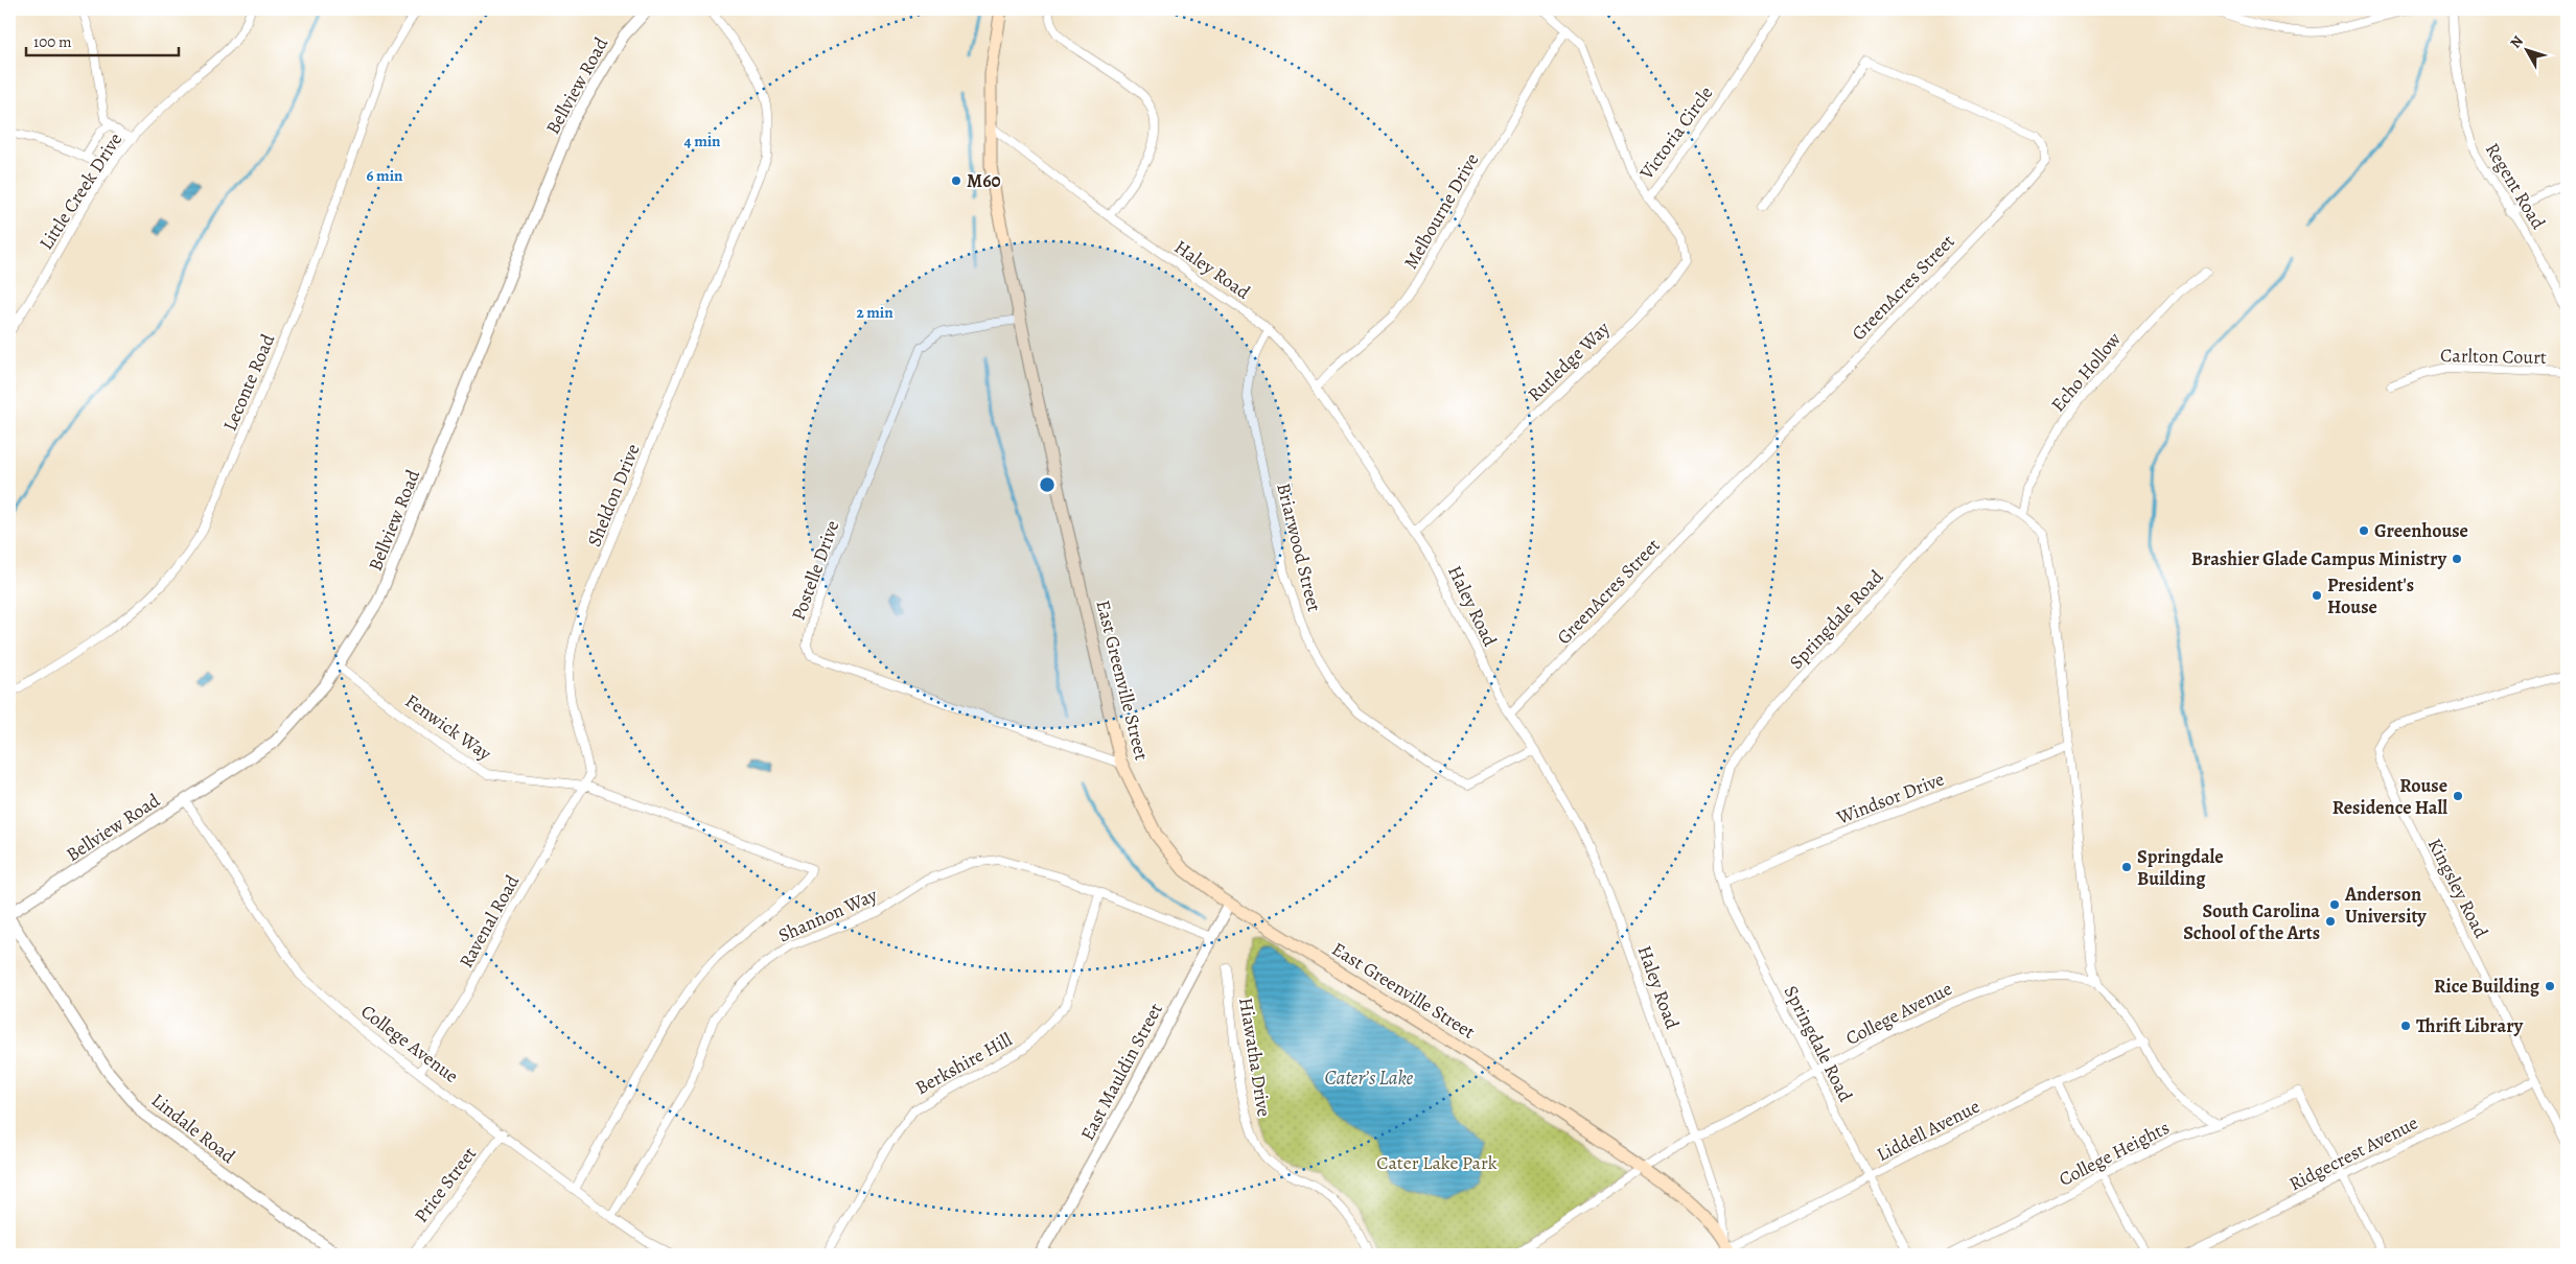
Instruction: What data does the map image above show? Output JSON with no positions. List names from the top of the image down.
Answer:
{
  "streets": {
    "main road": ["East Greenville Street"],
    "street": [
      "Bellview Road",
      "Victoria Circle",
      "Regent Road",
      "Little Creek Drive",
      "Melbourne Drive",
      "Haley Road",
      "GreenAcres Street",
      "Carlton Court",
      "Rutledge Way",
      "Echo Hollow",
      "Leconte Road",
      "Sheldon Drive",
      "Briarwood Street",
      "Postelle Drive",
      "Springdale Road",
      "Fenwick Way",
      "Windsor Drive",
      "Kingsley Road",
      "Shannon Way",
      "Ravenal Road",
      "College Avenue",
      "Hiawatha Drive",
      "Berkshire Hill",
      "East Mauldin Street",
      "Lindale Road",
      "Liddell Avenue",
      "College Heights",
      "Ridgecrest Avenue",
      "Price Street"
    ]
  },
  "crossings": [
    ["Bellview Road", "Fenwick Way"],
    ["Bellview Road", "College Avenue"],
    ["Bellview Road", "Lindale Road"],
    ["Victoria Circle", "Melbourne Drive"],
    ["Victoria Circle", "Rutledge Way"],
    ["Melbourne Drive", "Haley Road"],
    ["Haley Road", "GreenAcres Street"],
    ["Haley Road", "Rutledge Way"],
    ["Haley Road", "Briarwood Street"],
    ["Haley Road", "East Greenville Street"],
    ["Haley Road", "College Avenue"],
    ["Haley Road", "Liddell Avenue"],
    ["Echo Hollow", "Springdale Road"],
    ["Sheldon Drive", "Fenwick Way"],
    ["Sheldon Drive", "Shannon Way"],
    ["Sheldon Drive", "Ravenal Road"],
    ["Postelle Drive", "East Greenville Street"],
    ["Springdale Road", "Windsor Drive"],
    ["Springdale Road", "College Avenue"],
    ["Springdale Road", "Liddell Avenue"],
    ["East Greenville Street", "College Avenue"],
    ["East Greenville Street", "East Mauldin Street"],
    ["East Greenville Street", "Liddell Avenue"],
    ["Fenwick Way", "Shannon Way"],
    ["Fenwick Way", "Ravenal Road"],
    ["Kingsley Road", "Ridgecrest Avenue"],
    ["Shannon Way", "Ravenal Road"],
    ["Shannon Way", "College Avenue"],
    ["Shannon Way", "Berkshire Hill"],
    ["Shannon Way", "East Mauldin Street"],
    ["Ravenal Road", "College Avenue"],
    ["College Avenue", "Liddell Avenue"],
    ["College Avenue", "College Heights"],
    ["College Avenue", "Price Street"],
    ["College Heights", "Ridgecrest Avenue"]
  ],
  "water": ["Cater’s Lake"],
  "parks": ["Cater Lake Park"],
  "places": [
    "M60",
    "Greenhouse",
    "Brashier Glade Campus Ministry",
    "President's House",
    "Rouse Residence Hall",
    "Springdale Building",
    "Anderson University",
    "South Carolina School of the Arts",
    "Rice Building",
    "Thrift Library"
  ],
  "scale_bar": "100 m",
  "north": "top left",
  "rings": ["4 min", "6 min", "2 min"]
}
